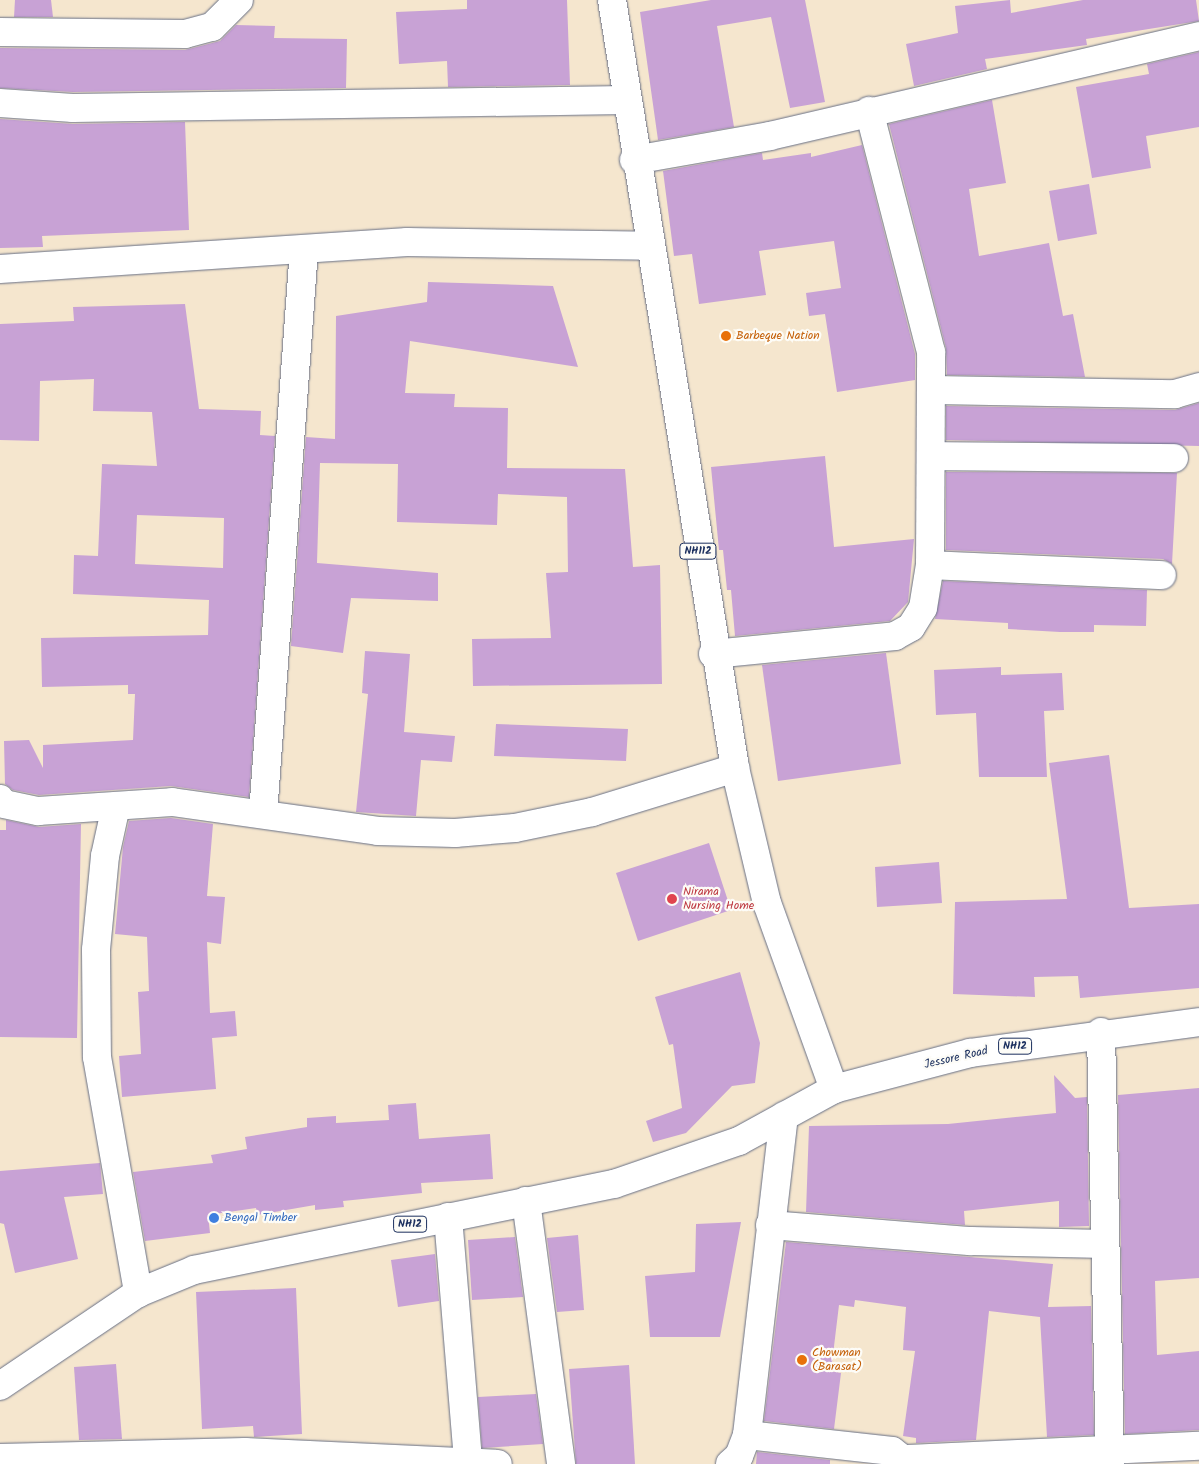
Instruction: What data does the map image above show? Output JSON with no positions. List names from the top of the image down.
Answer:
{
  "streets": {
    "main road": ["NH112", "NH12", "Jessore Road"]
  },
  "crossings": [
    ["NH112", "NH12"],
    ["NH112", "Jessore Road"],
    ["NH12", "Jessore Road"]
  ],
  "places": [
    "Barbeque Nation",
    "Nirama Nursing Home",
    "Bengal Timber",
    "Chowman (Barasat)"
  ]
}
